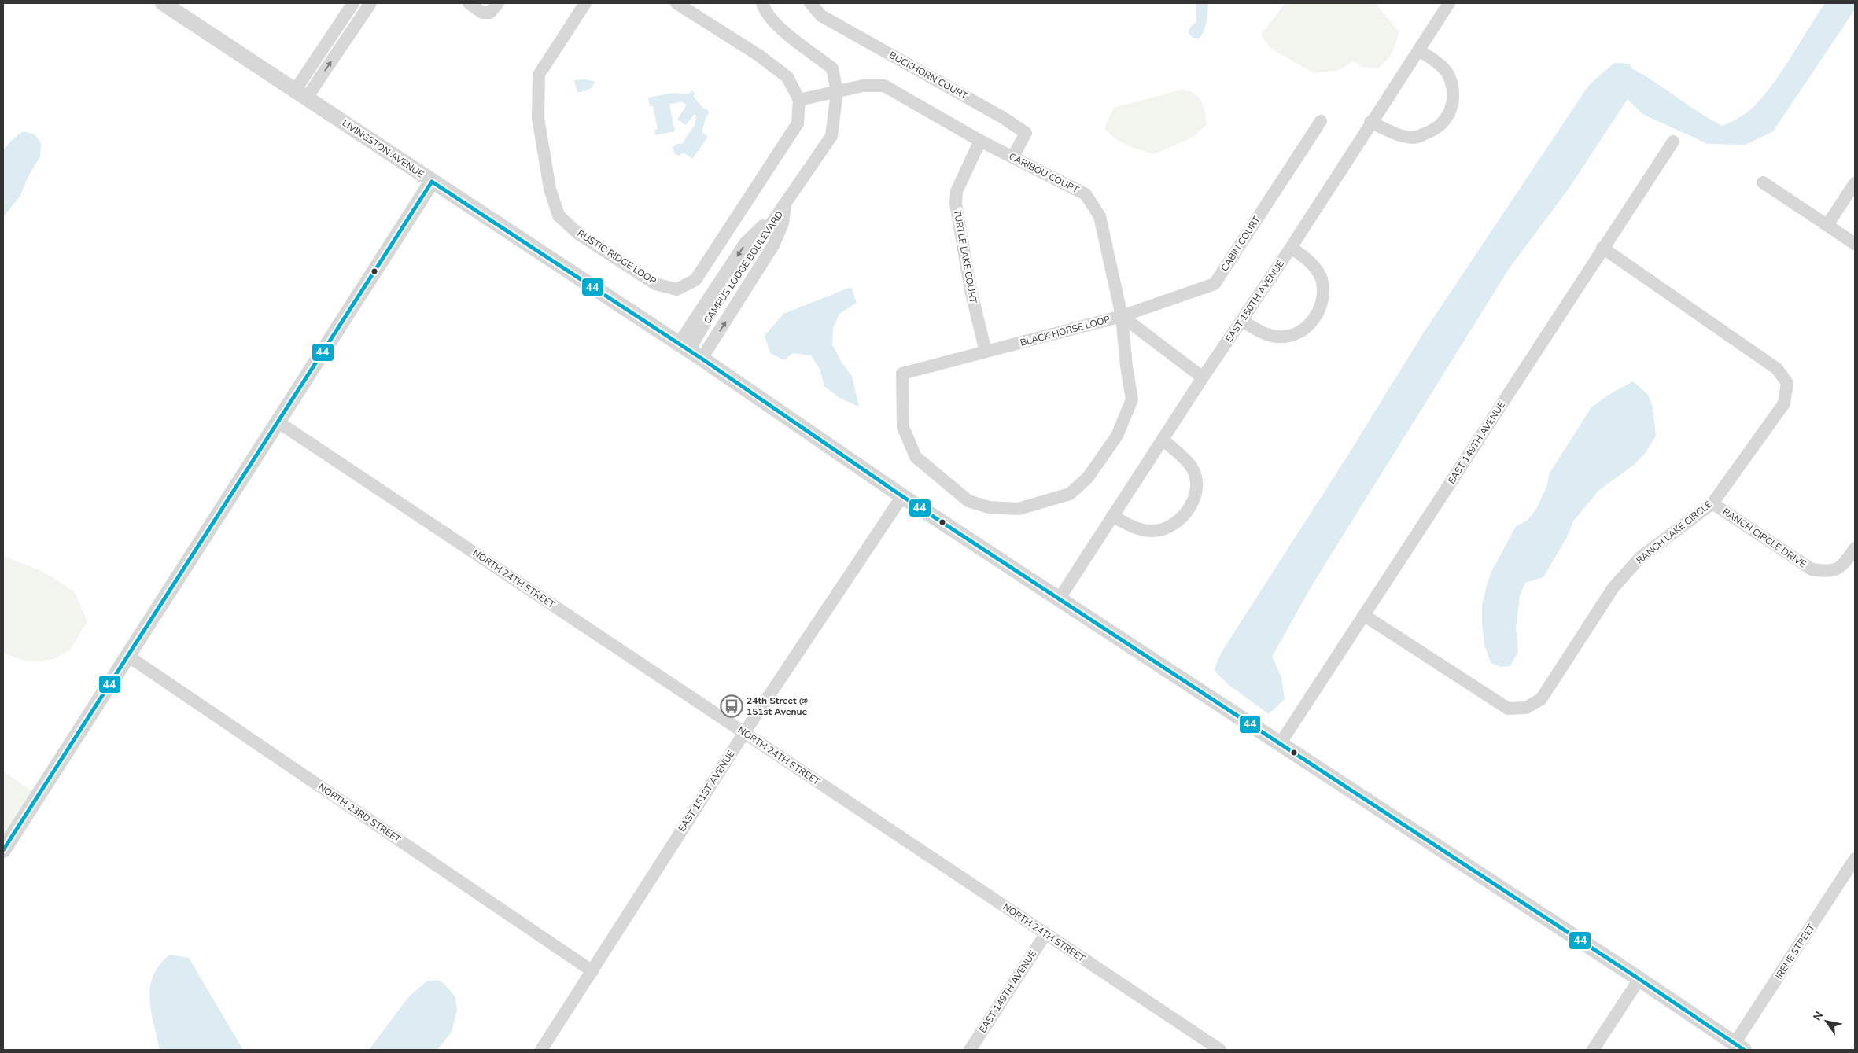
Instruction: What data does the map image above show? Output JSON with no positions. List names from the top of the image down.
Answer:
{
  "streets": {
    "street": [
      "BUCKHORN COURT",
      "LIVINGSTON AVENUE",
      "CARIBOU COURT",
      "CABIN COURT",
      "TURTLE LAKE COURT",
      "RUSTIC RIDGE LOOP",
      "CAMPUS LODGE BOULEVARD",
      "EAST 150TH AVENUE",
      "BLACK HORSE LOOP",
      "EAST 149TH AVENUE",
      "RANCH LAKE CIRCLE",
      "RANCH CIRCLE DRIVE",
      "NORTH 24TH STREET",
      "EAST 151ST AVENUE",
      "NORTH 23RD STREET",
      "IRENE STREET"
    ]
  },
  "crossings": [
    ["BUCKHORN COURT", "CARIBOU COURT"],
    ["LIVINGSTON AVENUE", "CAMPUS LODGE BOULEVARD"],
    ["LIVINGSTON AVENUE", "EAST 150TH AVENUE"],
    ["LIVINGSTON AVENUE", "EAST 149TH AVENUE"],
    ["LIVINGSTON AVENUE", "EAST 151ST AVENUE"],
    ["LIVINGSTON AVENUE", "IRENE STREET"],
    ["CARIBOU COURT", "CABIN COURT"],
    ["CARIBOU COURT", "TURTLE LAKE COURT"],
    ["CARIBOU COURT", "CAMPUS LODGE BOULEVARD"],
    ["CARIBOU COURT", "BLACK HORSE LOOP"],
    ["CABIN COURT", "BLACK HORSE LOOP"],
    ["TURTLE LAKE COURT", "BLACK HORSE LOOP"],
    ["EAST 149TH AVENUE", "RANCH LAKE CIRCLE"],
    ["EAST 149TH AVENUE", "NORTH 24TH STREET"],
    ["RANCH LAKE CIRCLE", "RANCH CIRCLE DRIVE"],
    ["NORTH 24TH STREET", "EAST 151ST AVENUE"],
    ["EAST 151ST AVENUE", "NORTH 23RD STREET"]
  ],
  "places": {
    "bus stop": ["24th Street @ 151st Avenue"]
  },
  "lines": ["transit line 44"],
  "north": "top left"
}
